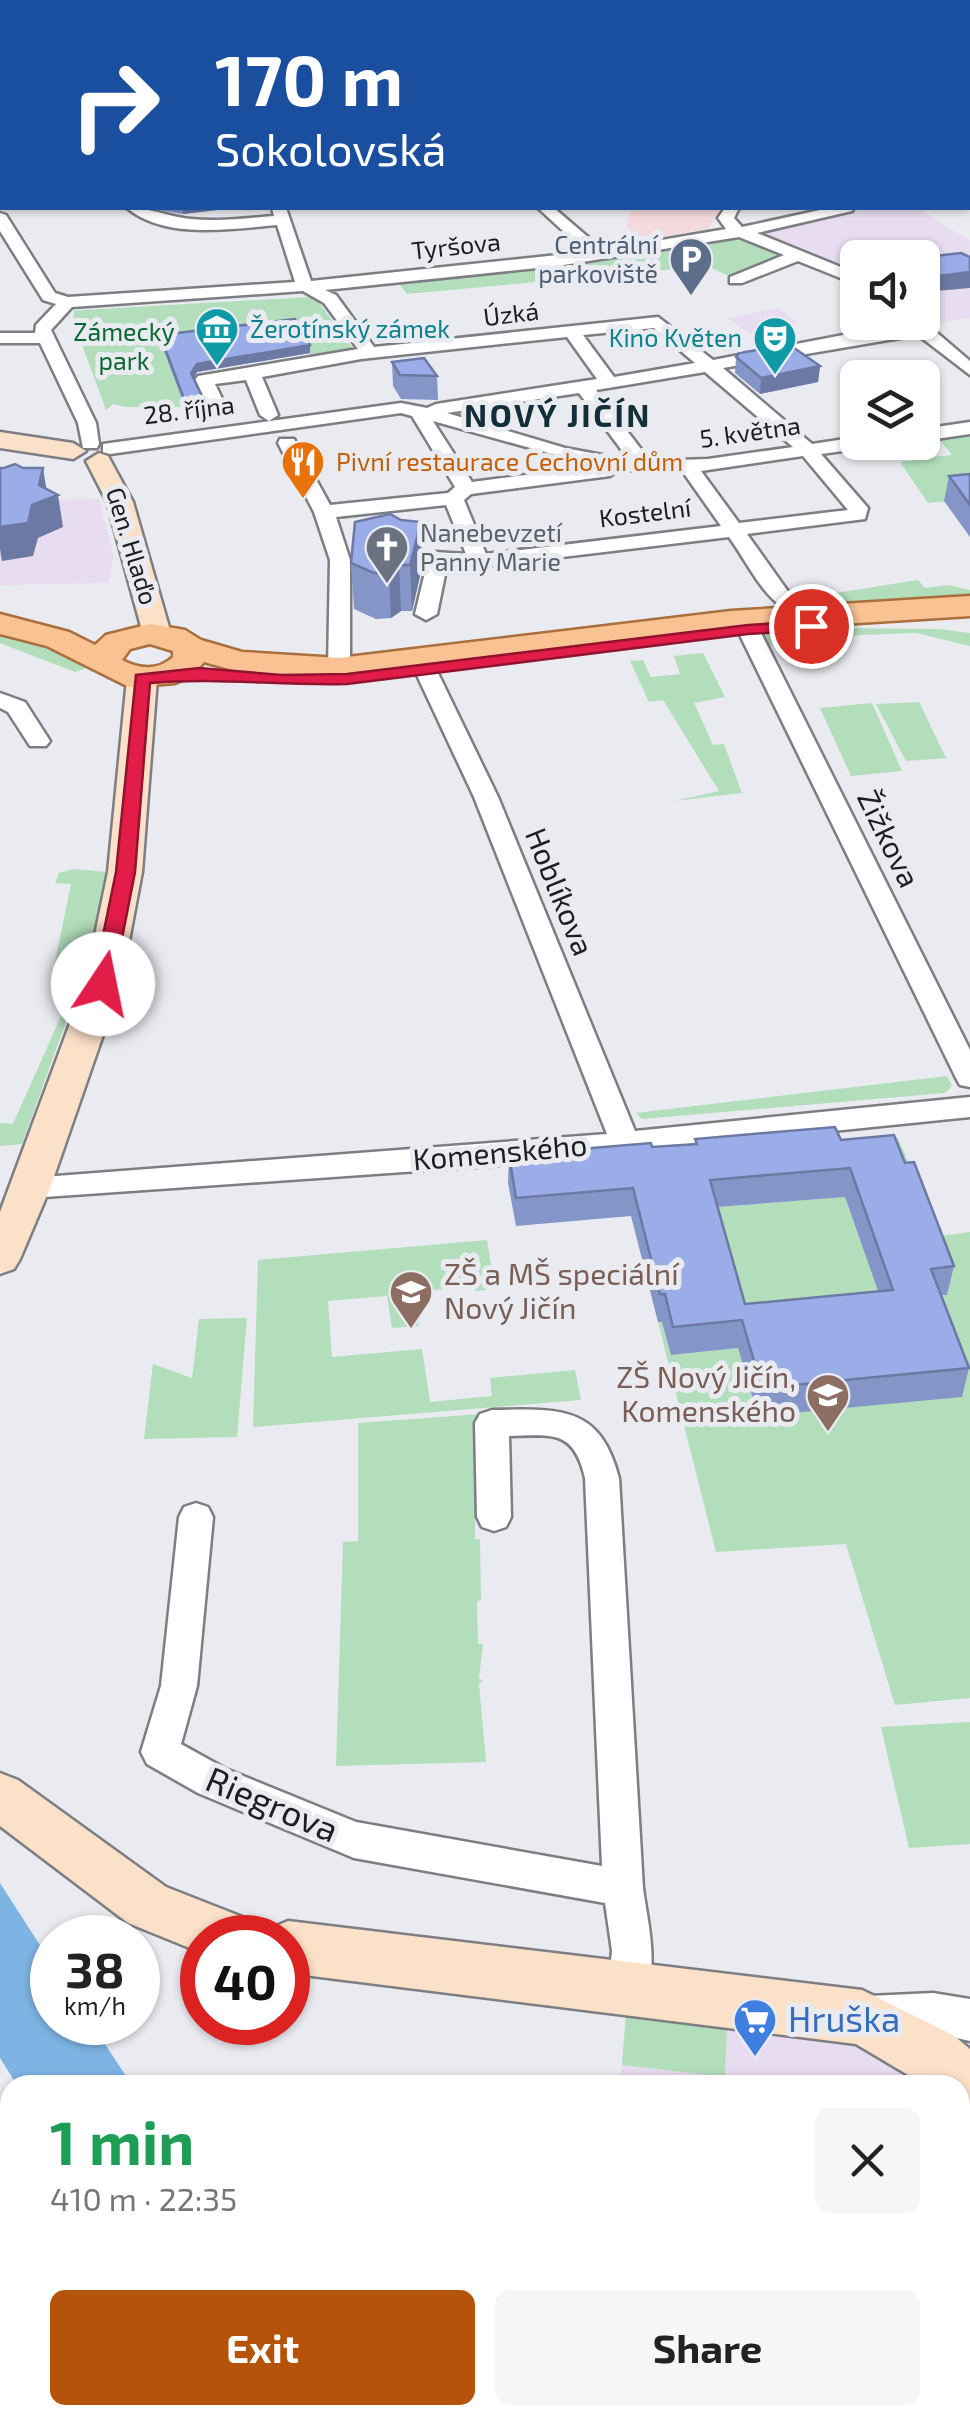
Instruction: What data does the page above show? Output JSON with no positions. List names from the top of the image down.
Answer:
{
  "streets": {
    "street": [
      "Tyršova",
      "Úzká",
      "28. října",
      "5. května",
      "Kostelní",
      "Gen. Hlaďo",
      "Žižkova",
      "Hoblíkova",
      "Komenského",
      "Riegrova"
    ]
  },
  "crossings": [
    ["Úzká", "28. října"],
    ["28. října", "Gen. Hlaďo"],
    ["5. května", "Kostelní"],
    ["Hoblíkova", "Komenského"]
  ],
  "districts": ["NOVÝ JIČÍN"],
  "parks": ["Zámecký park"],
  "places": {
    "parking": ["Centrální parkoviště"],
    "museum": ["Žerotínský zámek"],
    "theatre": ["Kino Květen"],
    "restaurant": ["Pivní restaurace Cechovní dům"],
    "church": ["Nanebevzetí Panny Marie"],
    "school or university": ["ZŠ a MŠ speciální Nový Jičín", "ZŠ Nový Jičín, Komenského"],
    "supermarket": ["Hruška"]
  },
  "page": {
    "turn": ["170 m", "Sokolovská"],
    "speed": "38 km/h",
    "limit": "40",
    "heading": ["1 min", "410 m · 22:35"],
    "buttons": ["Exit", "Share"]
  }
}
